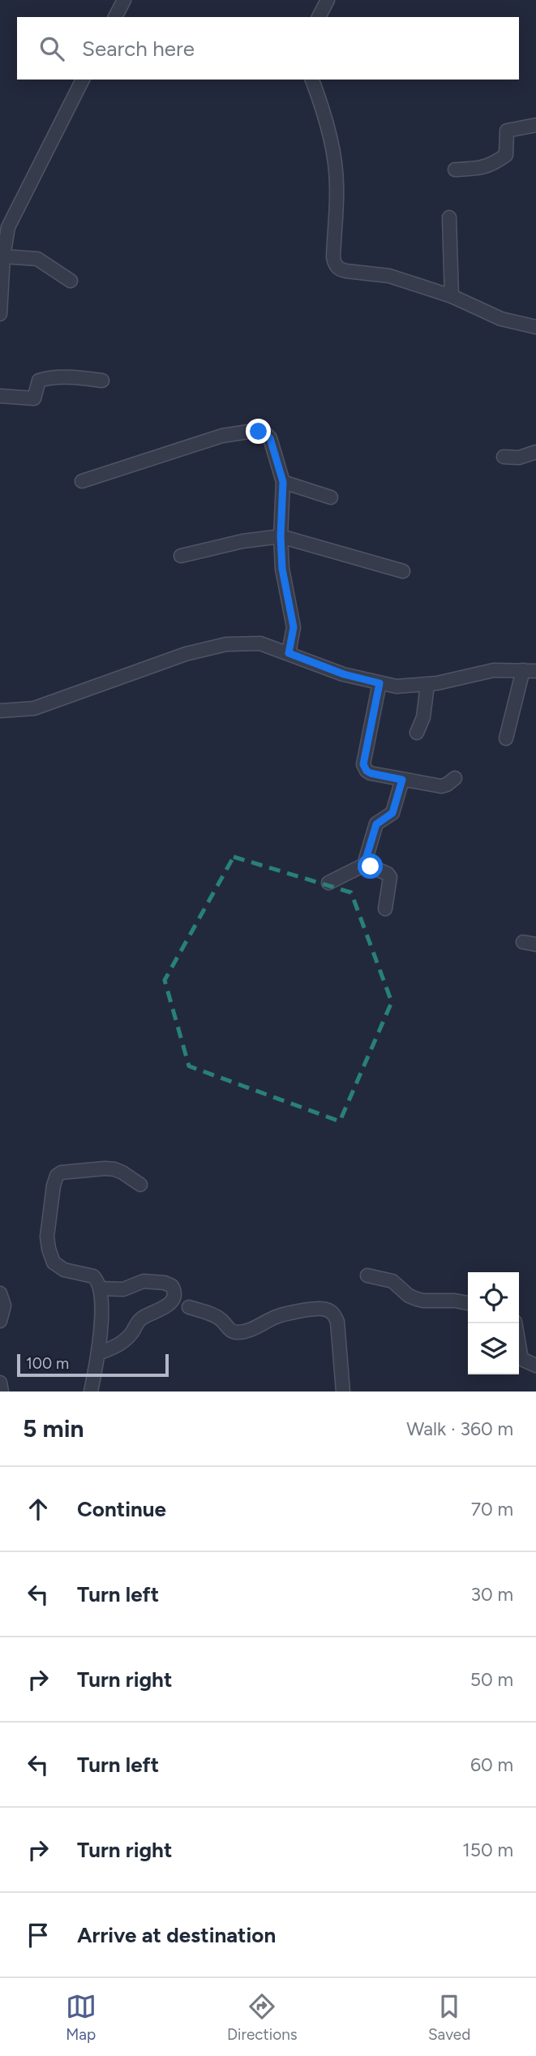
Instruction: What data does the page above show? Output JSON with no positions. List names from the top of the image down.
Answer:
{
  "scale_bar": "100 m",
  "page": {
    "search": "Search here",
    "scale": "100 m",
    "heading": ["5 min", "Walk · 360 m"],
    "list": [
      ["Continue", "70 m"],
      ["Turn left", "30 m"],
      ["Turn right", "50 m"],
      ["Turn left", "60 m"],
      ["Turn right", "150 m"],
      "Arrive at destination"
    ],
    "nav": ["Map", "Directions", "Saved"]
  }
}
